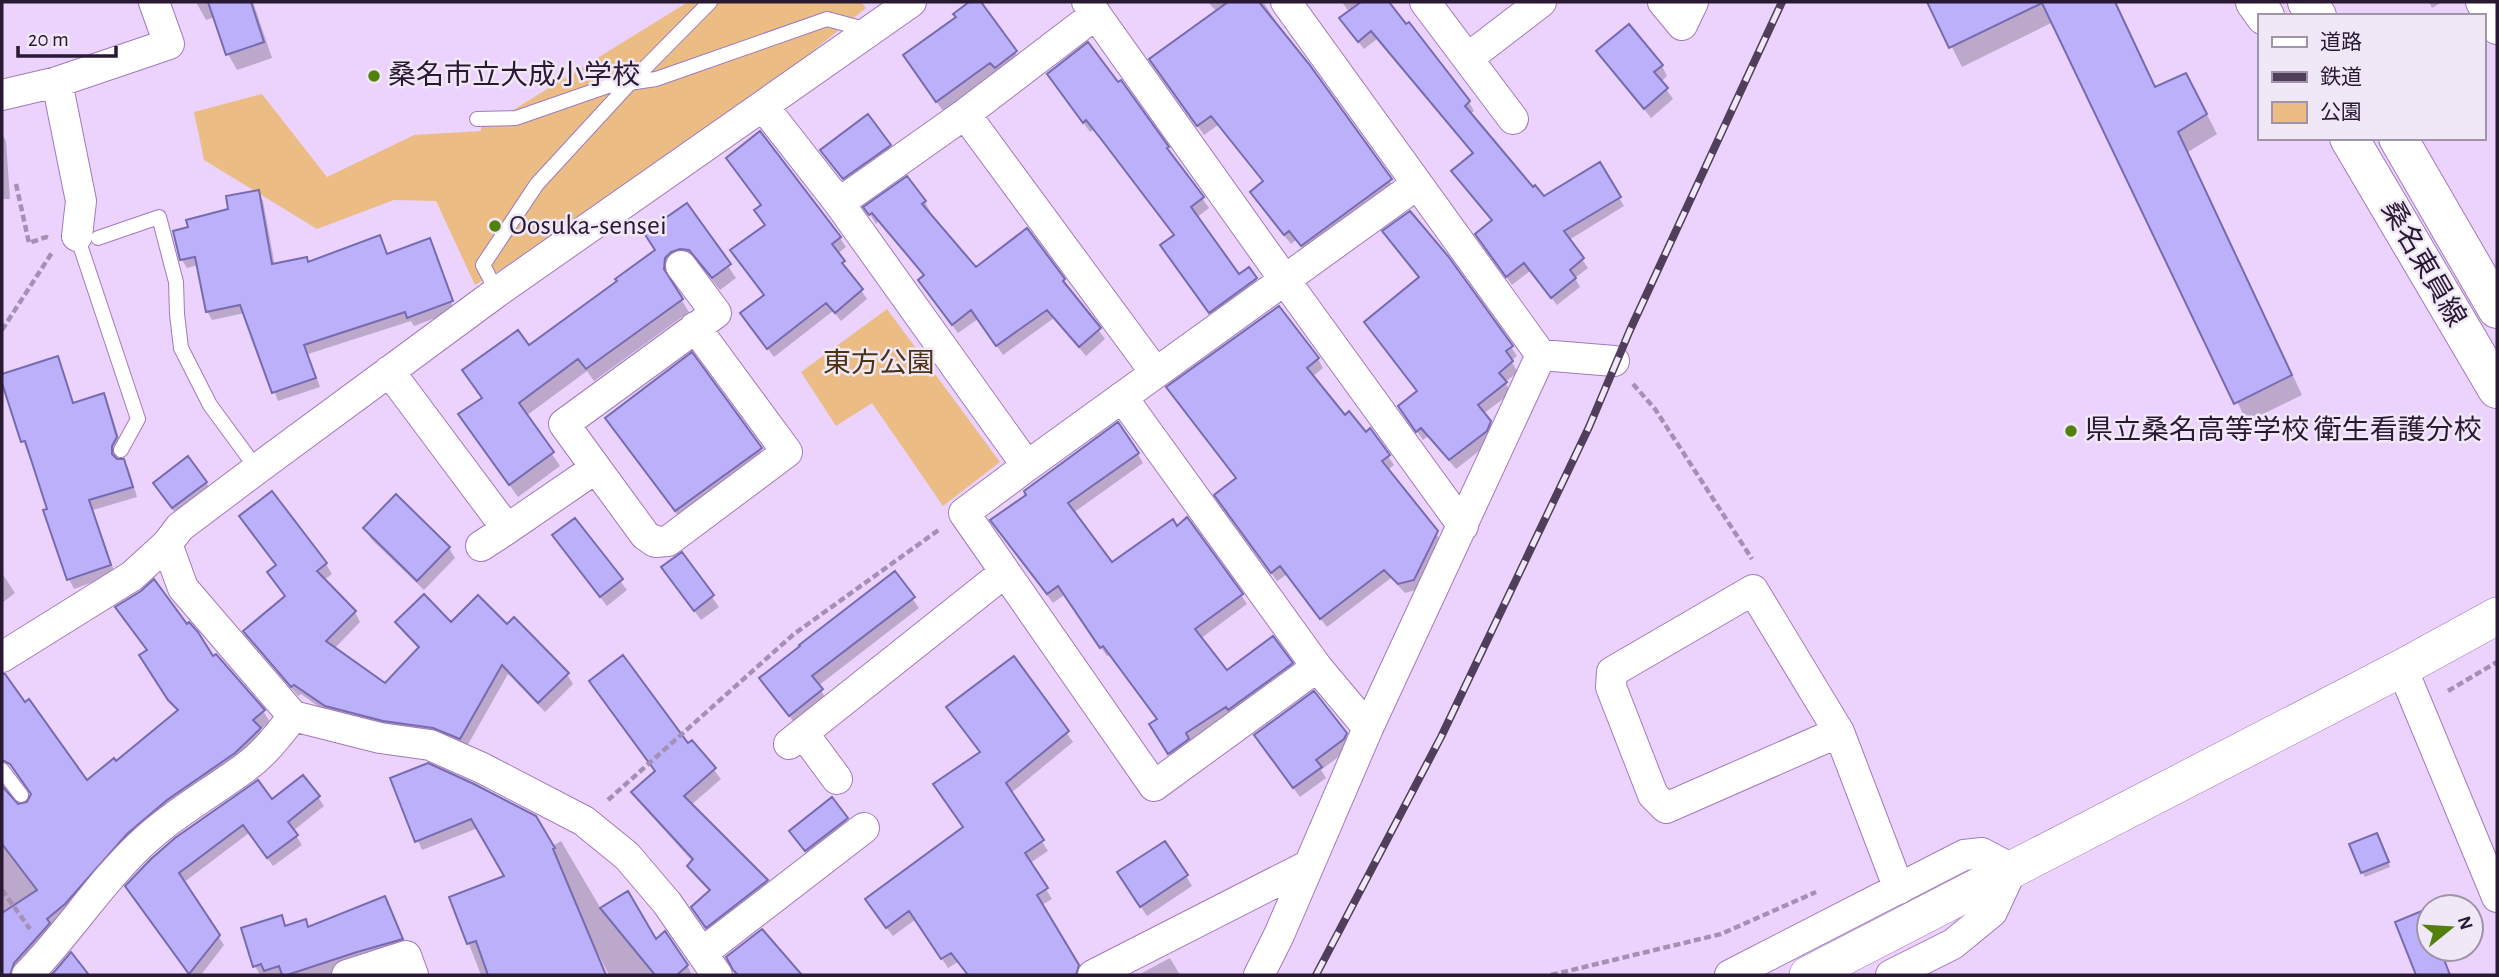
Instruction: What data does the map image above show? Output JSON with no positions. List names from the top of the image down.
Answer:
{
  "streets": {
    "main road": ["桑名東員線"]
  },
  "parks": ["東方公園"],
  "places": ["桑名市立大成小学校", "Oosuka-sensei", "県立桑名高等学校 衛生看護分校"],
  "legend": ["道路", "鉄道", "公園"],
  "scale_bar": "20 m",
  "north": "right"
}
